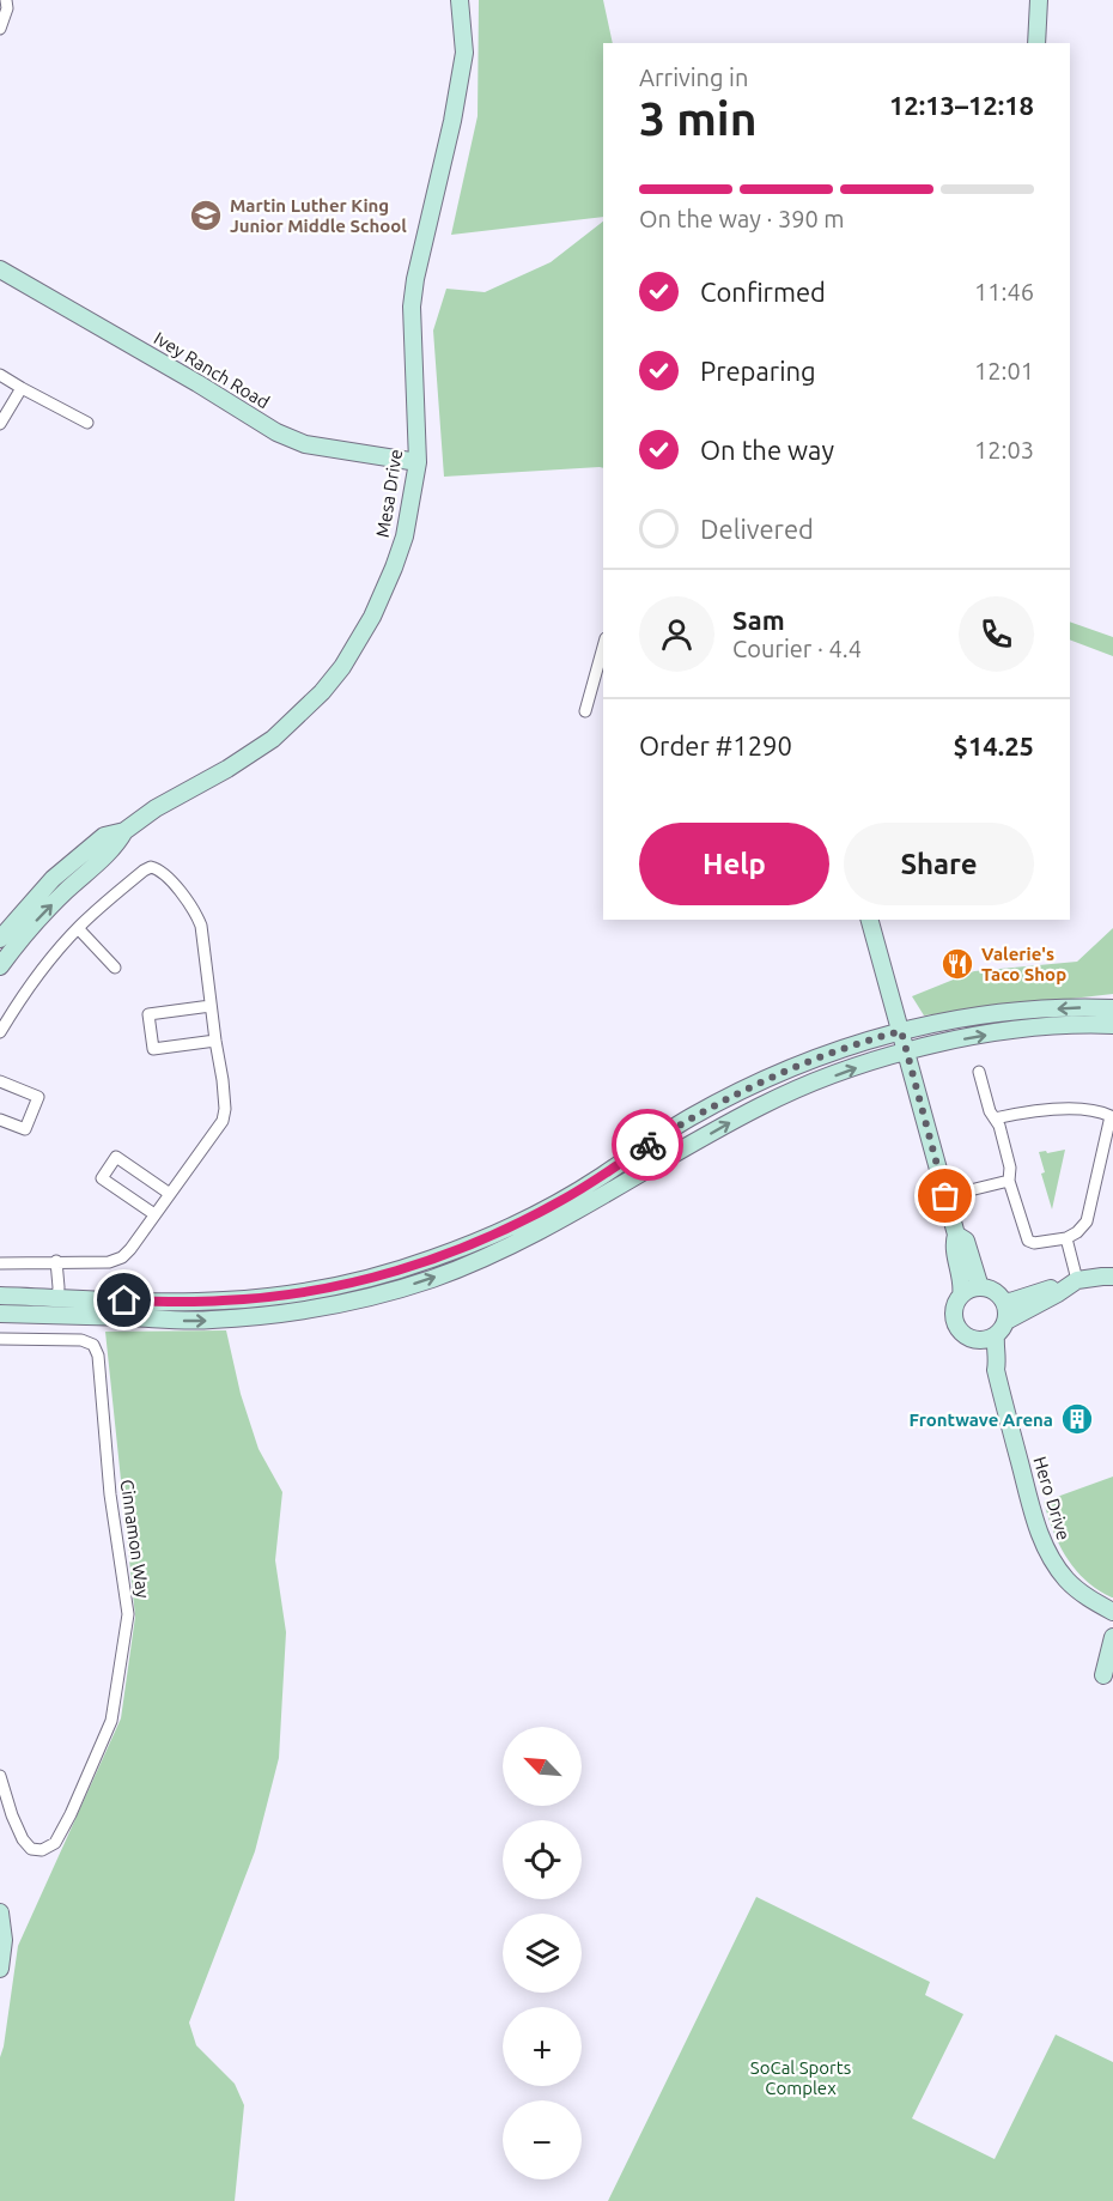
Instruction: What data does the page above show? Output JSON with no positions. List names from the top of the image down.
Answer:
{
  "streets": {
    "main road": ["Ivey Ranch Road", "Mesa Drive", "Hero Drive"],
    "street": ["Cinnamon Way"]
  },
  "crossings": [
    ["Ivey Ranch Road", "Mesa Drive"]
  ],
  "parks": ["SoCal Sports Complex"],
  "places": {
    "school or university": ["Martin Luther King Junior Middle School"],
    "restaurant": ["Valerie's Taco Shop"],
    "building": ["Frontwave Arena"]
  },
  "north": "top left",
  "page": {
    "heading": ["3 min", "Arriving in", "12:13–12:18"],
    "panel": [
      "Sam",
      "Courier · 4.4",
      "Order #1290",
      "$14.25"
    ],
    "bar": "On the way · 390 m",
    "list": [
      ["Confirmed", "11:46"],
      ["Preparing", "12:01"],
      ["On the way", "12:03"],
      "Delivered"
    ],
    "buttons": ["Help", "Share"],
    "map_buttons": ["+", "−"]
  }
}
